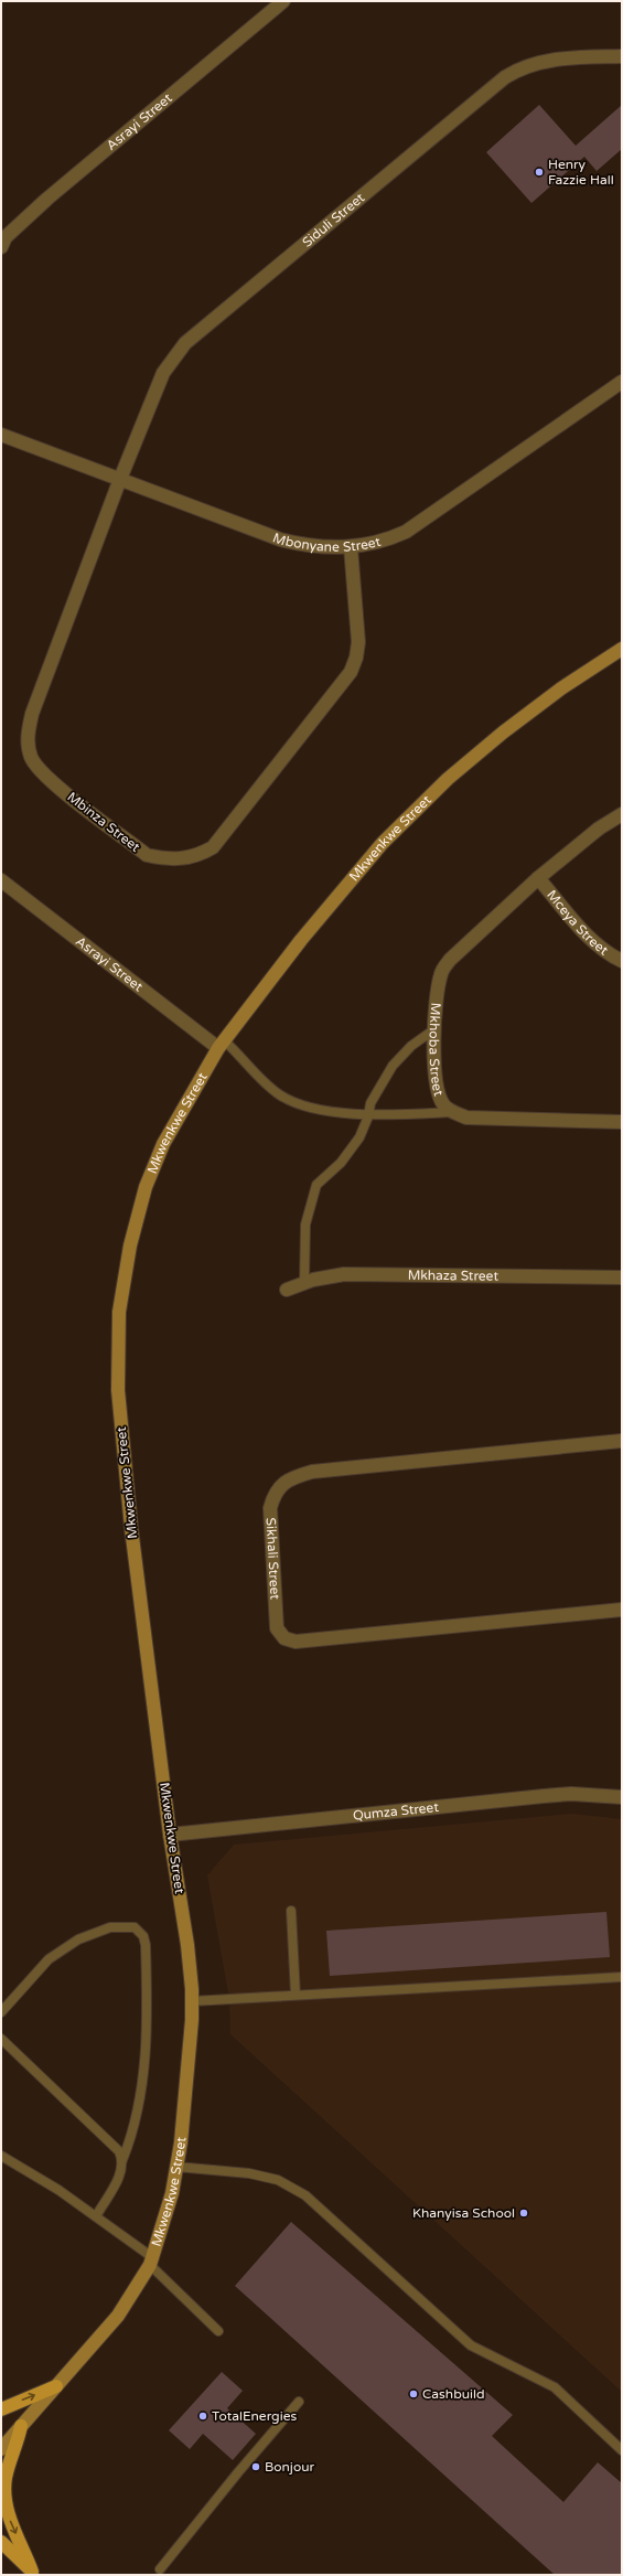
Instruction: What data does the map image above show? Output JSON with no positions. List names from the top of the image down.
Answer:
{
  "streets": {
    "street": [
      "Asrayi Street",
      "Siduli Street",
      "Mbonyane Street",
      "Mbinza Street",
      "Mkwenkwe Street",
      "Mceya Street",
      "Mkhoba Street",
      "Mkhaza Street",
      "Sikhali Street",
      "Qumza Street"
    ]
  },
  "crossings": [
    ["Asrayi Street", "Mkwenkwe Street"],
    ["Siduli Street", "Mbonyane Street"],
    ["Siduli Street", "Mbinza Street"],
    ["Mbonyane Street", "Mbinza Street"],
    ["Mkwenkwe Street", "Qumza Street"],
    ["Mceya Street", "Mkhoba Street"]
  ],
  "places": [
    "Henry Fazzie Hall",
    "Khanyisa School",
    "Cashbuild",
    "TotalEnergies",
    "Bonjour"
  ]
}
